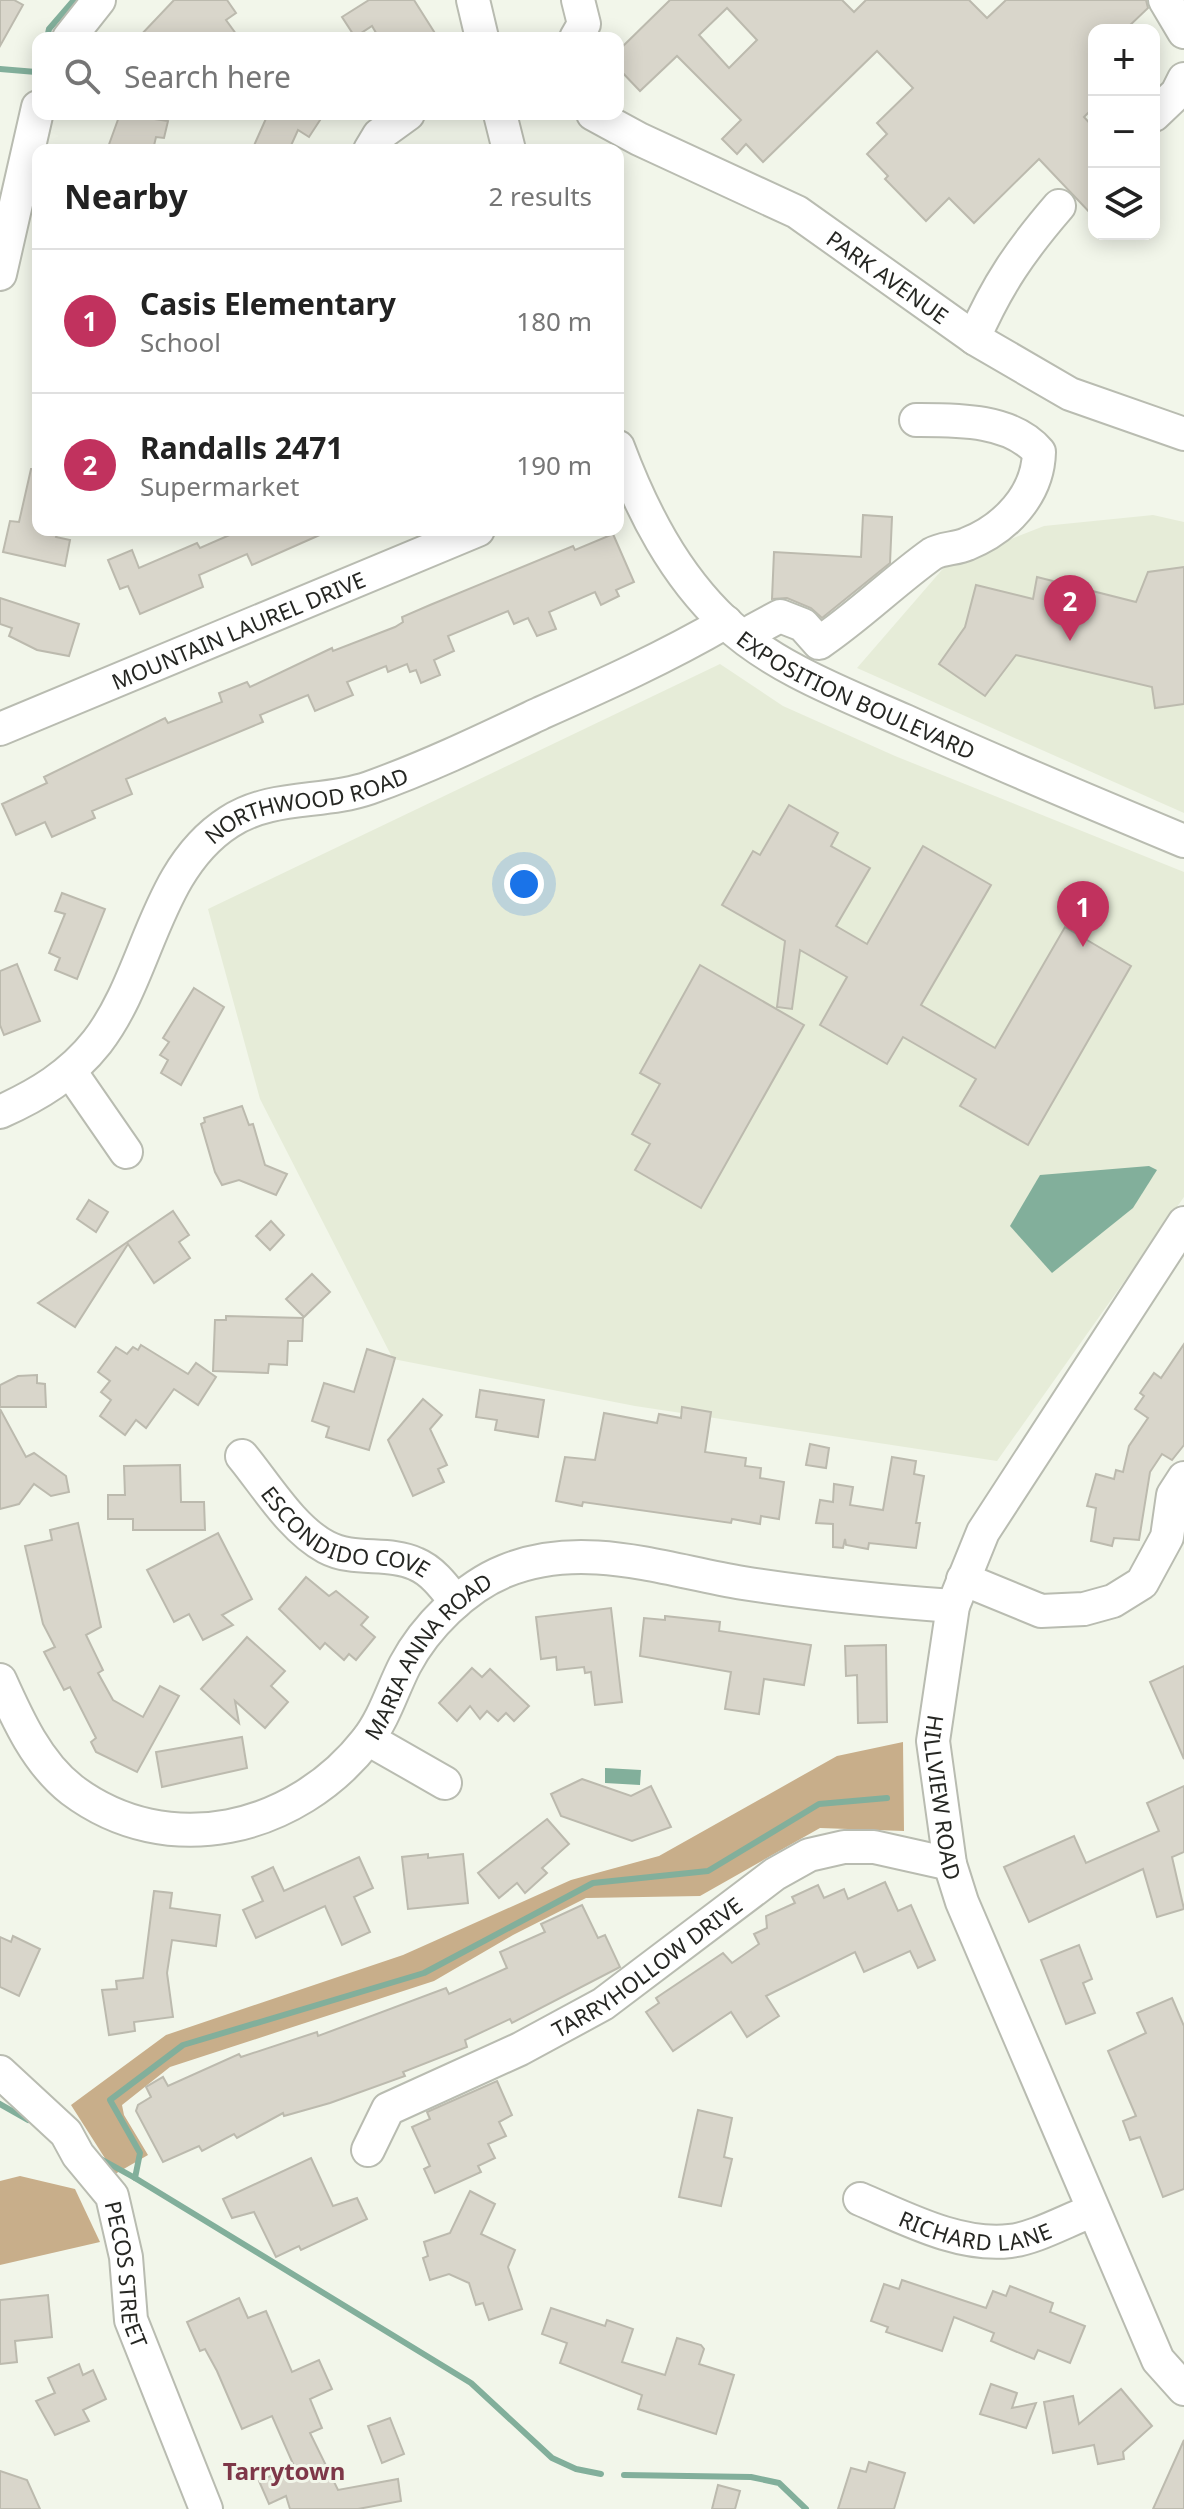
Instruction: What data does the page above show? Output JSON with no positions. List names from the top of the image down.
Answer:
{
  "streets": {
    "street": [
      "PARK AVENUE",
      "MOUNTAIN LAUREL DRIVE",
      "EXPOSITION BOULEVARD",
      "NORTHWOOD ROAD",
      "ESCONDIDO COVE",
      "MARIA ANNA ROAD",
      "HILLVIEW ROAD",
      "TARRYHOLLOW DRIVE",
      "RICHARD LANE",
      "PECOS STREET"
    ]
  },
  "crossings": [
    ["EXPOSITION BOULEVARD", "NORTHWOOD ROAD"],
    ["ESCONDIDO COVE", "MARIA ANNA ROAD"],
    ["MARIA ANNA ROAD", "HILLVIEW ROAD"],
    ["HILLVIEW ROAD", "TARRYHOLLOW DRIVE"],
    ["HILLVIEW ROAD", "RICHARD LANE"]
  ],
  "districts": ["Tarrytown"],
  "page": {
    "map_buttons": ["+", "−"],
    "search": "Search here",
    "heading": ["Nearby", "2 results"],
    "list": [
      {
        "mark": "1",
        "name": "Casis Elementary",
        "note": "School",
        "value": "180 m"
      },
      {
        "mark": "2",
        "name": "Randalls 2471",
        "note": "Supermarket",
        "value": "190 m"
      }
    ],
    "pins": ["2", "1"]
  }
}
